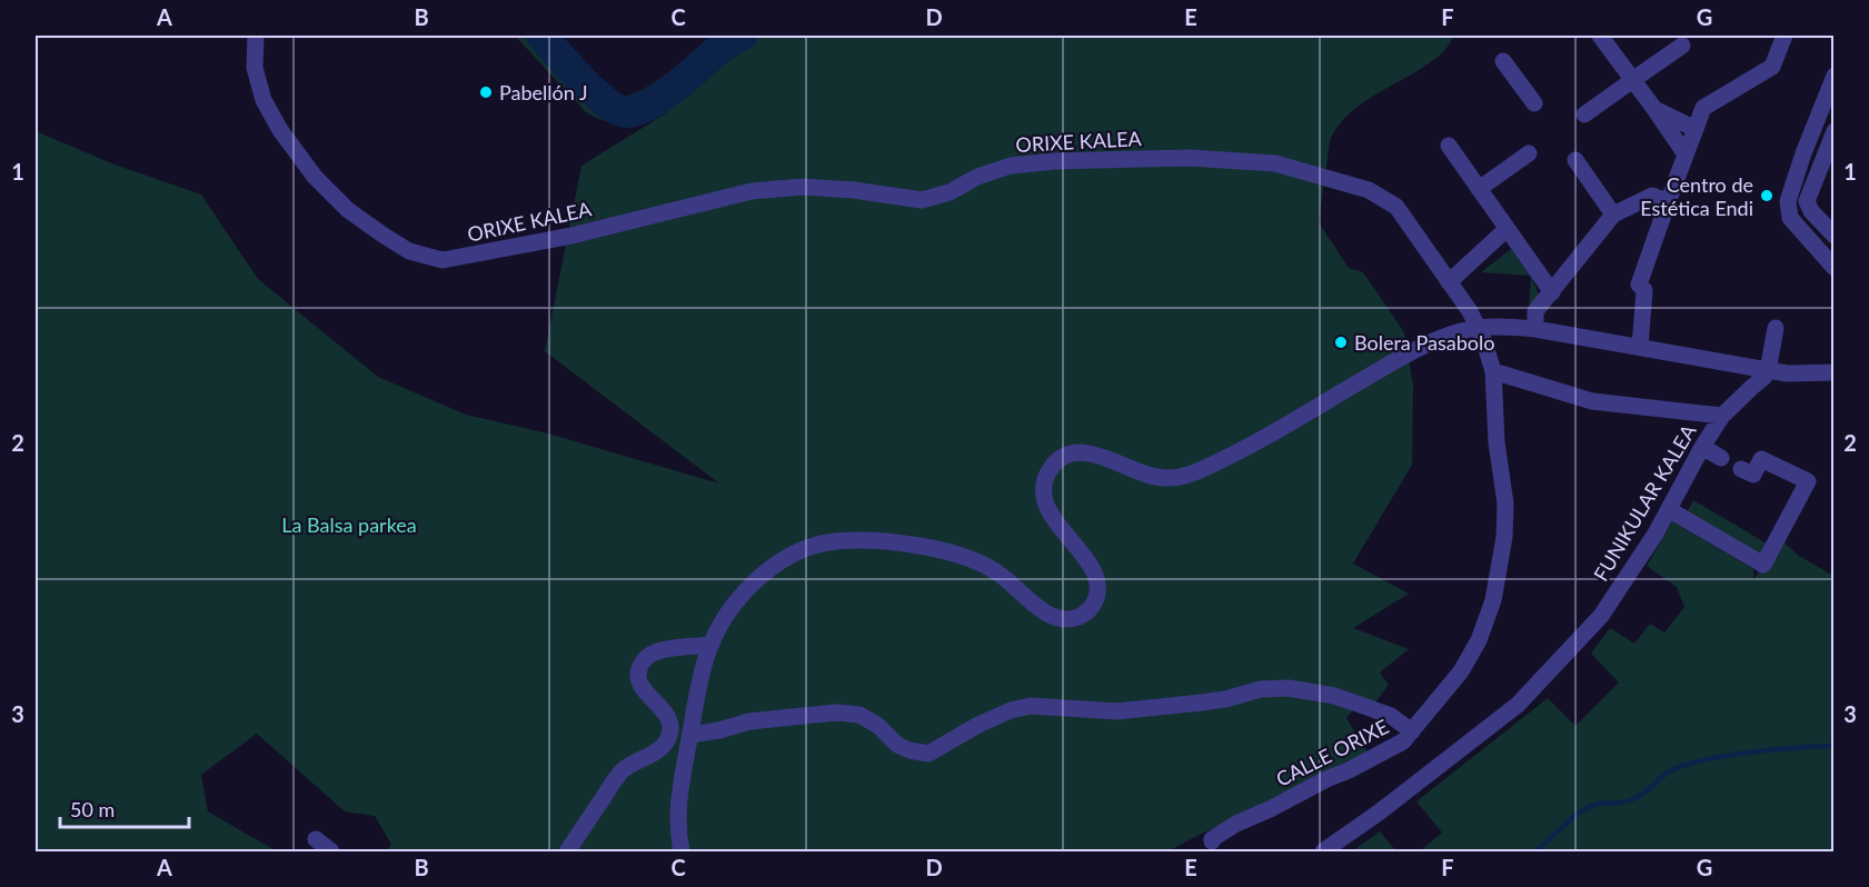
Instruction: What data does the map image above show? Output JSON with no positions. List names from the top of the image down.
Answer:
{
  "streets": {
    "street": ["ORIXE KALEA", "FUNIKULAR KALEA", "CALLE ORIXE"]
  },
  "crossings": [
    ["ORIXE KALEA", "CALLE ORIXE"]
  ],
  "parks": ["La Balsa parkea"],
  "places": ["Pabellón J", "Centro de Estética Endi", "Bolera Pasabolo"],
  "scale_bar": "50 m",
  "grid": {
    "columns": [
      "A",
      "B",
      "C",
      "D",
      "E",
      "F",
      "G"
    ],
    "rows": ["1", "2", "3"]
  }
}
